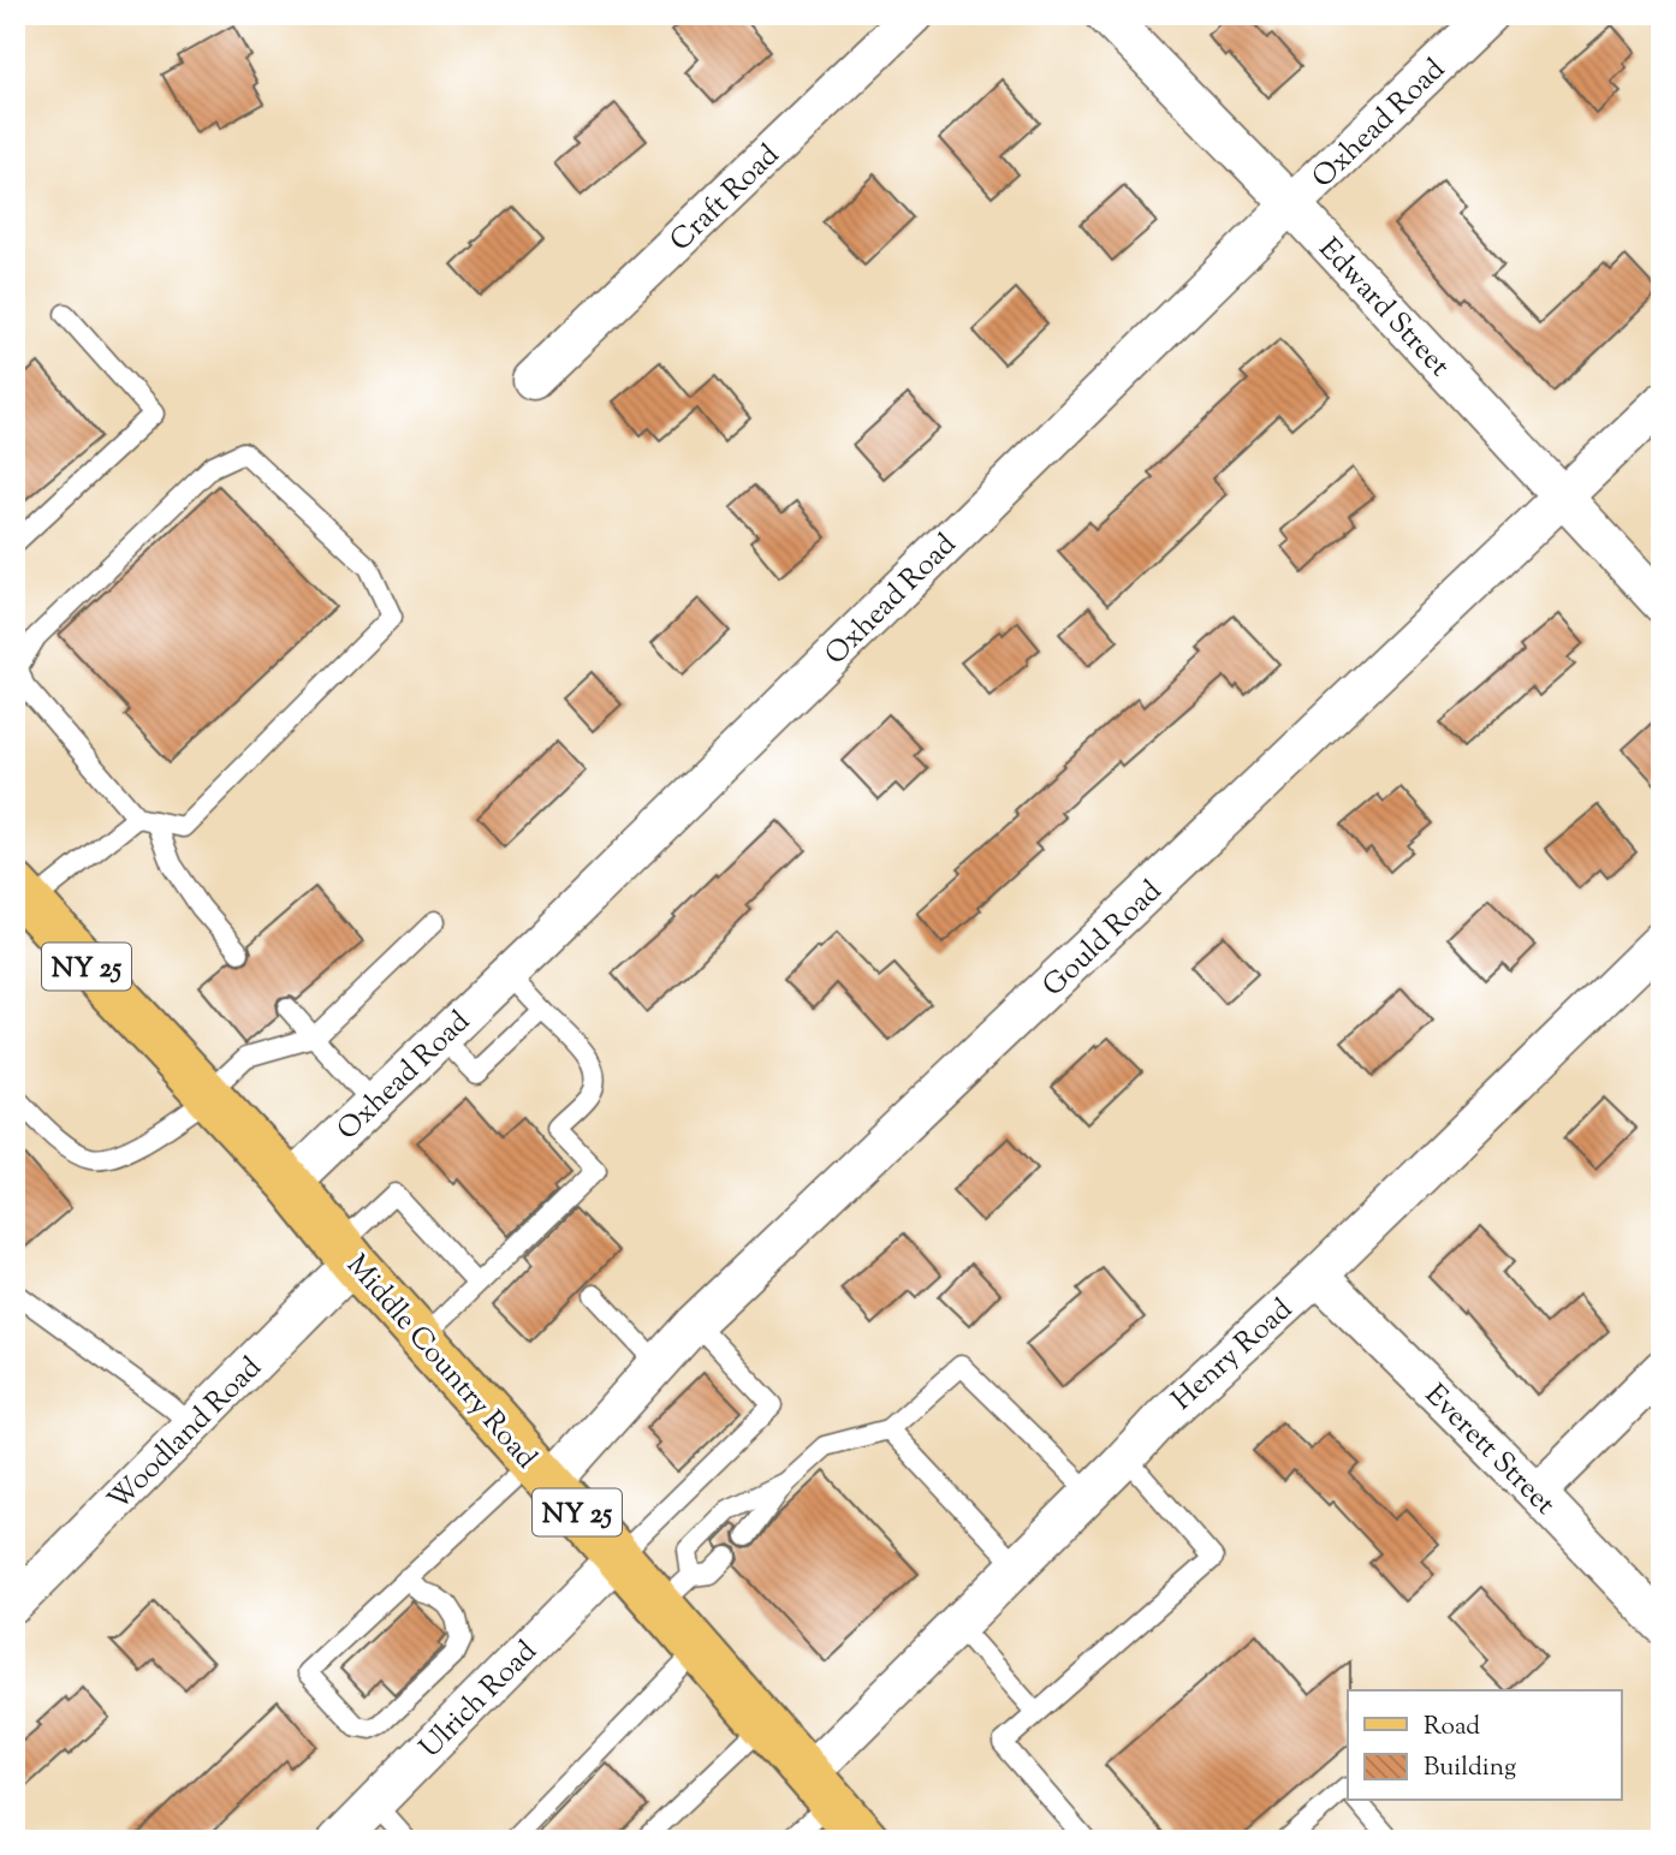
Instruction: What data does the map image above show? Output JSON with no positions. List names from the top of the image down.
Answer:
{
  "streets": {
    "main road": ["NY 25", "Middle Country Road"],
    "street": [
      "Oxhead Road",
      "Craft Road",
      "Edward Street",
      "Gould Road",
      "Henry Road",
      "Woodland Road",
      "Everett Street",
      "Ulrich Road"
    ]
  },
  "crossings": [
    ["Oxhead Road", "Edward Street"],
    ["Oxhead Road", "Middle Country Road"],
    ["Edward Street", "Gould Road"],
    ["Gould Road", "Middle Country Road"],
    ["Henry Road", "Middle Country Road"],
    ["Henry Road", "Everett Street"],
    ["Middle Country Road", "Woodland Road"],
    ["Middle Country Road", "Ulrich Road"]
  ],
  "legend": ["Road", "Building"]
}
